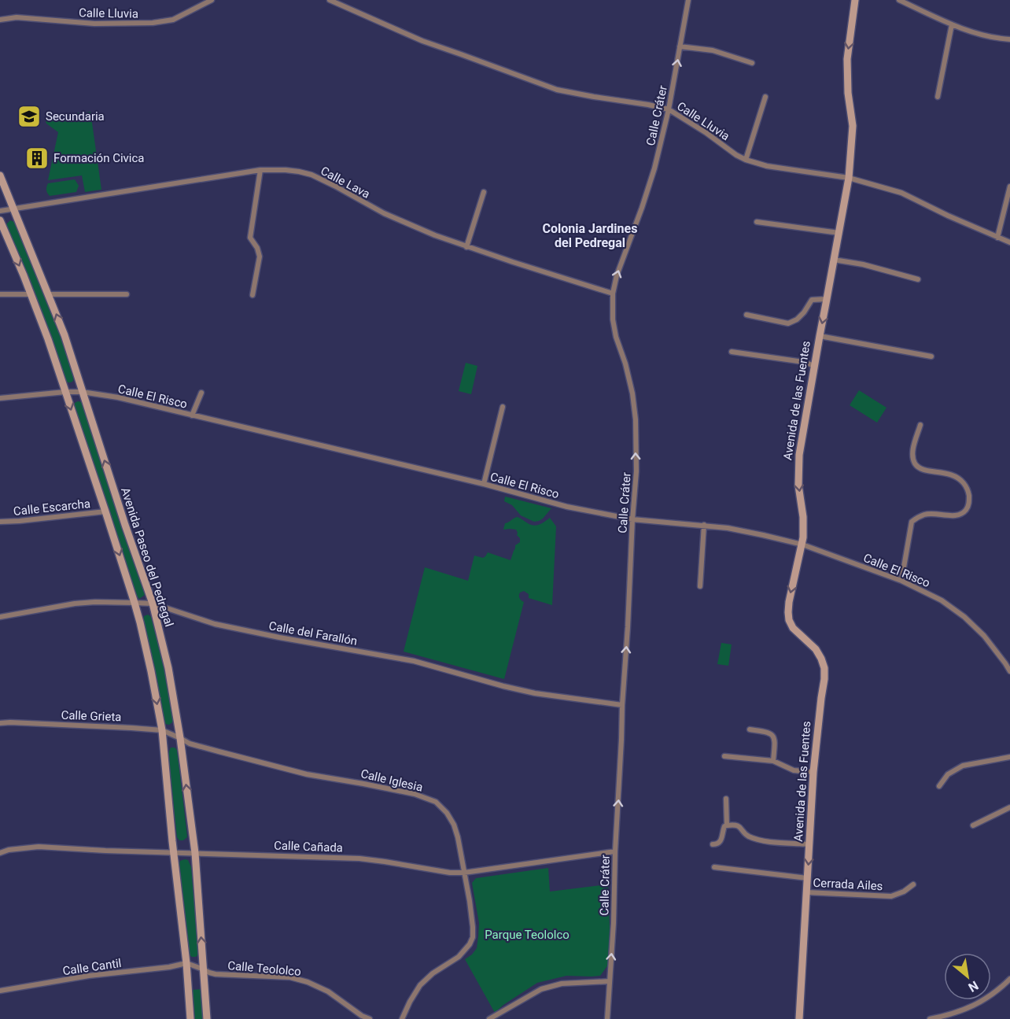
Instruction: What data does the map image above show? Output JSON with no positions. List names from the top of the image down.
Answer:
{
  "streets": {
    "main road": ["Avenida de las Fuentes", "Avenida Paseo del Pedregal"],
    "street": [
      "Calle Lluvia",
      "Calle Cráter",
      "Calle Lava",
      "Calle El Risco",
      "Calle Escarcha",
      "Calle del Farallón",
      "Calle Grieta",
      "Calle Iglesia",
      "Calle Cañada",
      "Cerrada Ailes",
      "Calle Cantil",
      "Calle Teololco"
    ]
  },
  "crossings": [
    ["Calle Lluvia", "Calle Cráter"],
    ["Calle Lluvia", "Avenida de las Fuentes"],
    ["Calle Cráter", "Calle Lava"],
    ["Calle Cráter", "Calle El Risco"],
    ["Calle Cráter", "Calle del Farallón"],
    ["Calle Cráter", "Calle Cañada"],
    ["Calle Lava", "Avenida Paseo del Pedregal"],
    ["Calle El Risco", "Avenida de las Fuentes"],
    ["Calle El Risco", "Avenida Paseo del Pedregal"],
    ["Avenida de las Fuentes", "Cerrada Ailes"],
    ["Avenida Paseo del Pedregal", "Calle del Farallón"],
    ["Avenida Paseo del Pedregal", "Calle Grieta"],
    ["Avenida Paseo del Pedregal", "Calle Iglesia"],
    ["Avenida Paseo del Pedregal", "Calle Cañada"],
    ["Avenida Paseo del Pedregal", "Calle Teololco"],
    ["Calle Grieta", "Calle Iglesia"],
    ["Calle Iglesia", "Calle Cañada"],
    ["Calle Cantil", "Calle Teololco"]
  ],
  "one_way": ["Calle Cráter", "Avenida de las Fuentes"],
  "districts": ["Colonia Jardines del Pedregal"],
  "parks": ["Parque Teololco"],
  "places": {
    "school or university": ["Secundaria"],
    "building": ["Formación Civica"]
  },
  "north": "bottom right"
}
